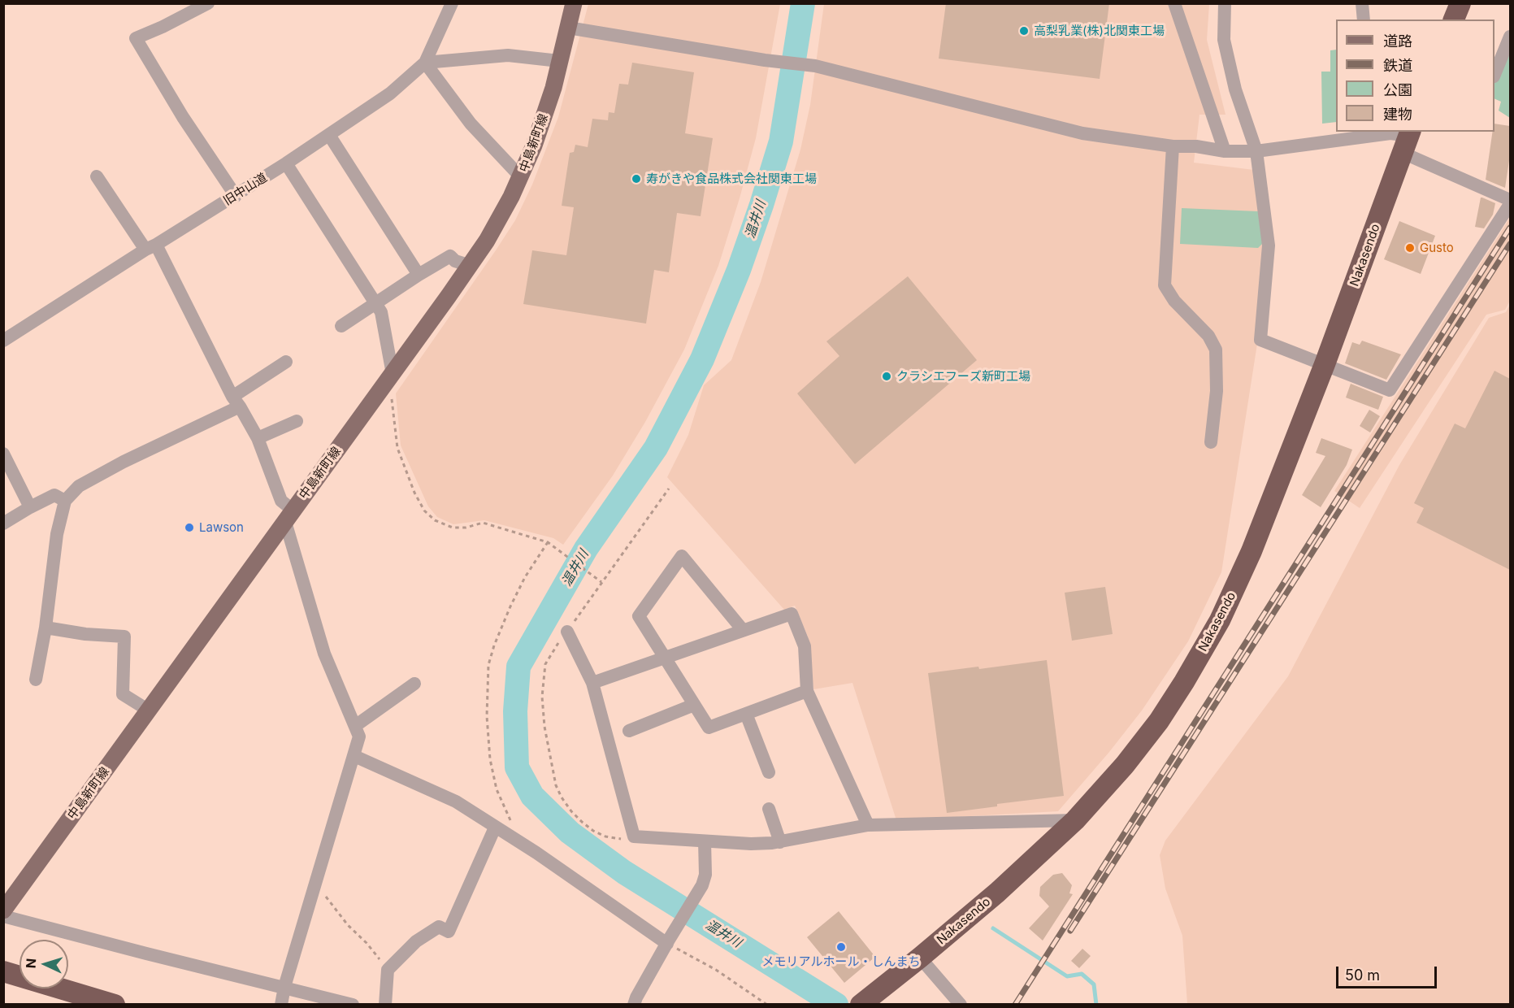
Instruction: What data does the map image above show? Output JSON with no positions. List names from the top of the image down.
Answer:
{
  "streets": {
    "highway": ["Nakasendo"],
    "main road": ["中島新町線"],
    "street": ["旧中山道"]
  },
  "water": ["温井川"],
  "places": [
    "高梨乳業(株)北関東工場",
    "寿がきや食品株式会社関東工場",
    "Gusto",
    "クラシエフーズ新町工場",
    "Lawson",
    "メモリアルホール・しんまち"
  ],
  "legend": [
    "道路",
    "鉄道",
    "公園",
    "建物"
  ],
  "scale_bar": "50 m",
  "north": "left"
}
